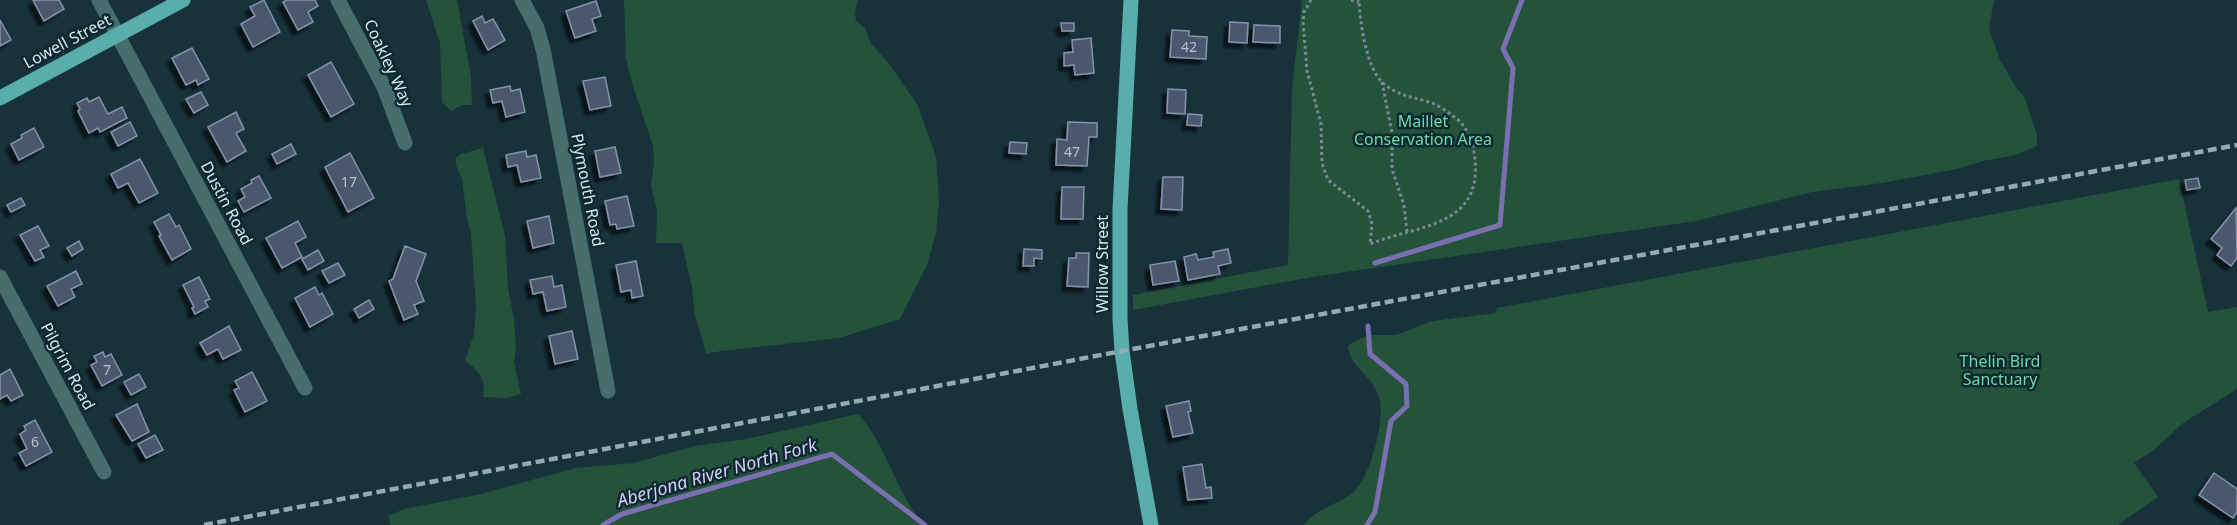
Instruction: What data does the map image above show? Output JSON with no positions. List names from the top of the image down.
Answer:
{
  "streets": {
    "main road": ["Lowell Street", "Willow Street"],
    "street": [
      "Coakley Way",
      "Plymouth Road",
      "Dustin Road",
      "Pilgrim Road"
    ]
  },
  "crossings": [
    ["Lowell Street", "Dustin Road"]
  ],
  "water": ["Aberjona River North Fork"],
  "parks": ["Maillet Conservation Area", "Thelin Bird Sanctuary"],
  "house_numbers": [
    "42",
    "47",
    "17",
    "7",
    "6"
  ]
}
